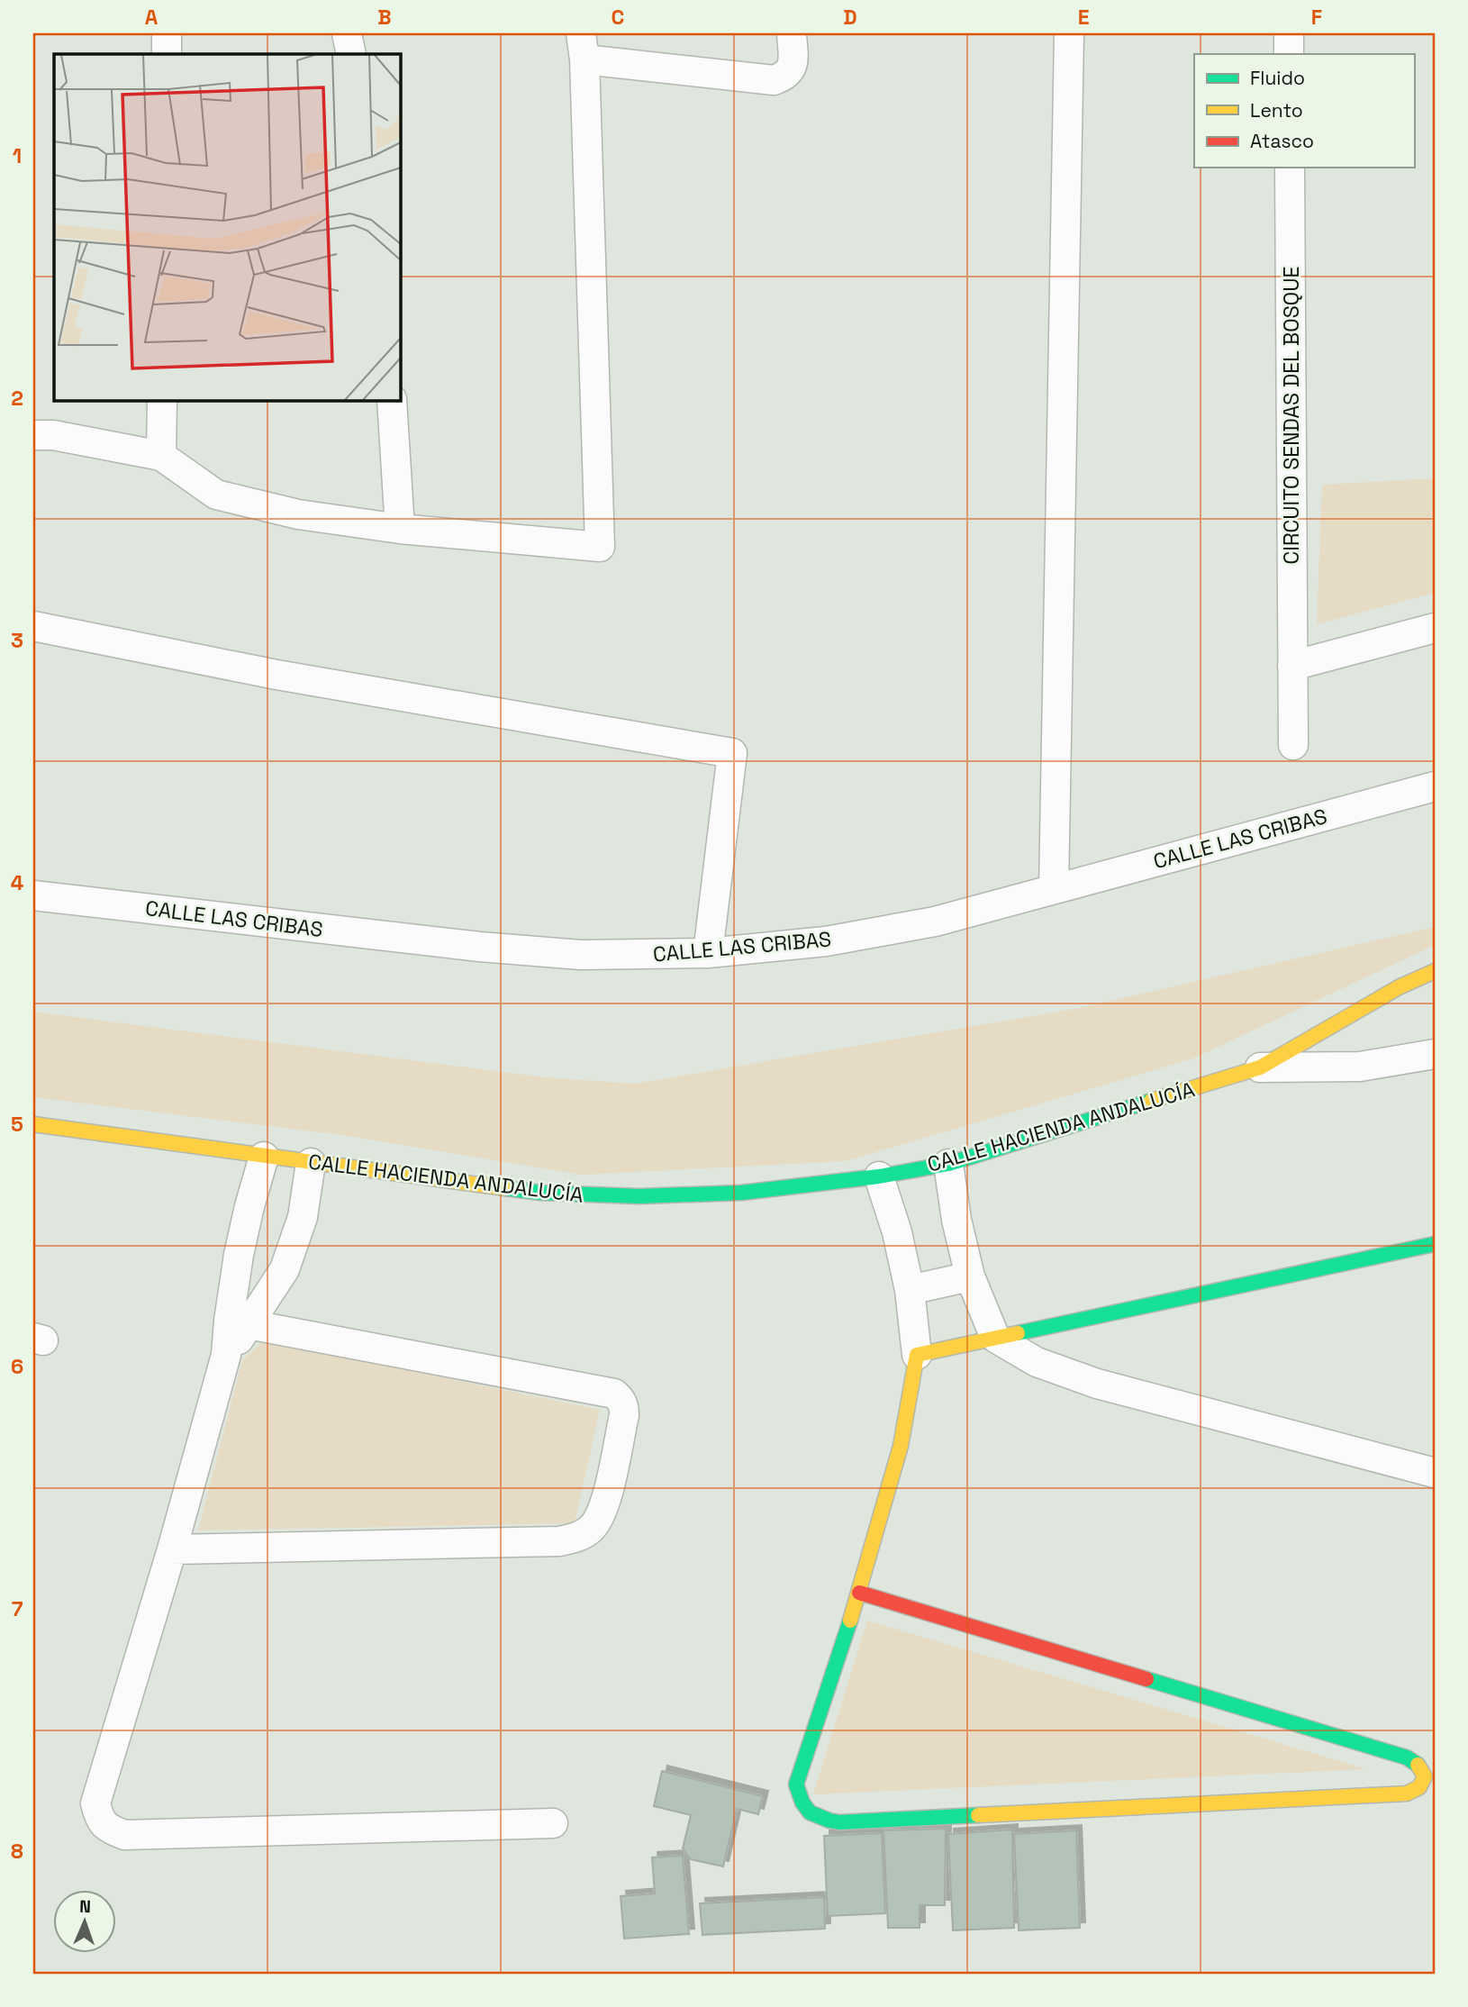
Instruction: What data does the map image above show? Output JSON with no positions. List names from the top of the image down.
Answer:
{
  "streets": {
    "street": ["CIRCUITO SENDAS DEL BOSQUE", "CALLE LAS CRIBAS", "CALLE HACIENDA ANDALUCÍA"]
  },
  "legend": ["Fluido", "Lento", "Atasco"],
  "north": "top",
  "grid": {
    "columns": [
      "A",
      "B",
      "C",
      "D",
      "E",
      "F"
    ],
    "rows": [
      "1",
      "2",
      "3",
      "4",
      "5",
      "6",
      "7",
      "8"
    ]
  }
}
